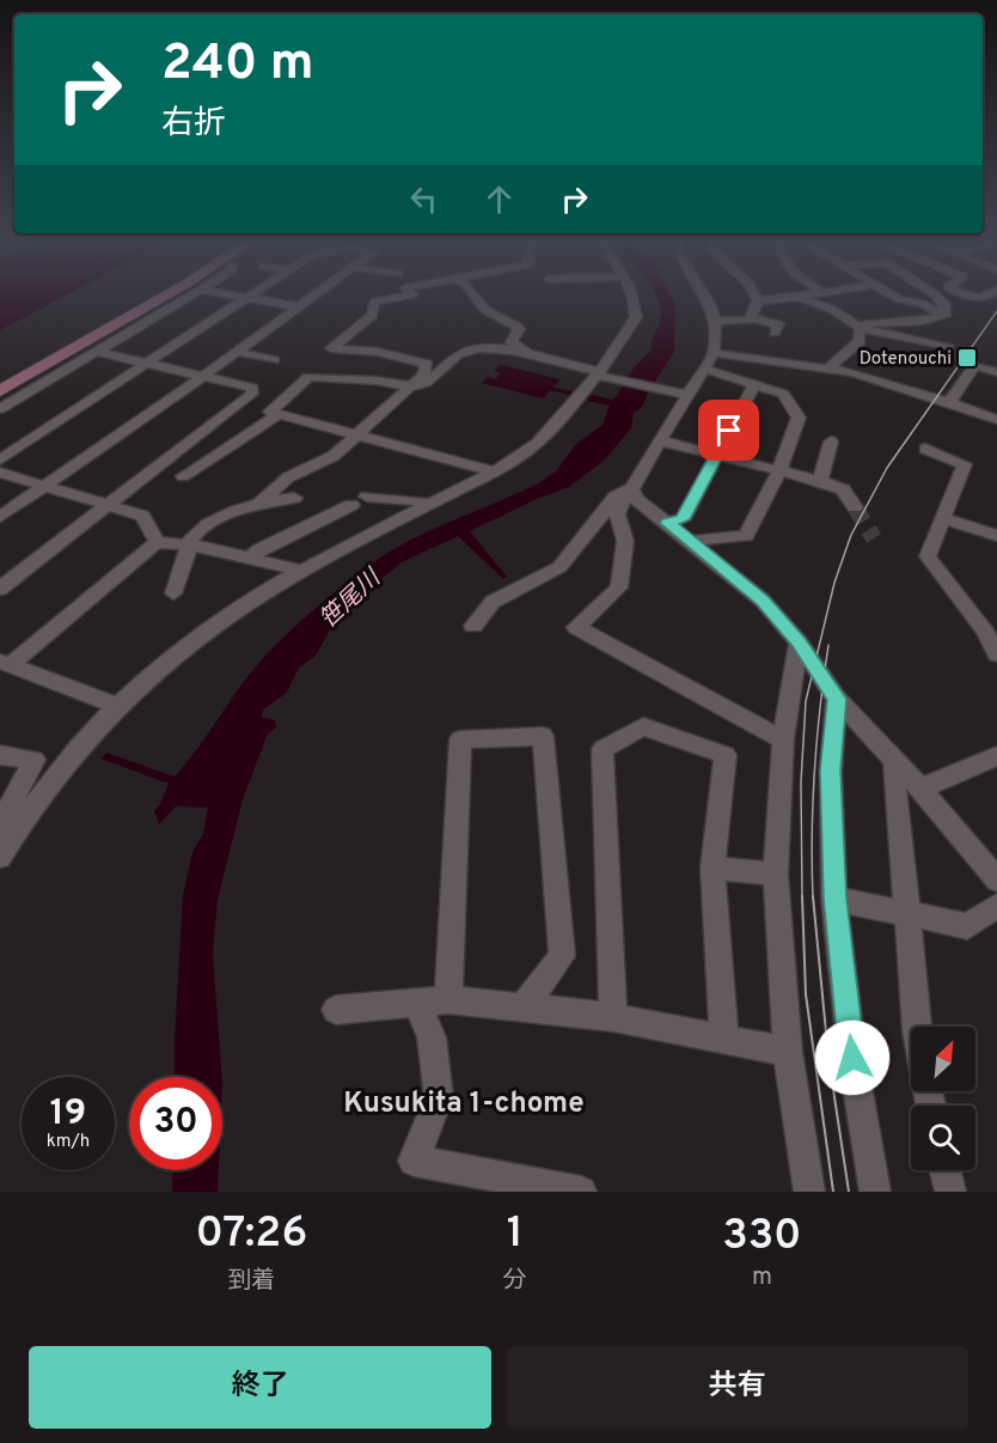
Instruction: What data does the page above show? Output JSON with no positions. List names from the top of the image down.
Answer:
{
  "districts": ["Kusukita 1-chome"],
  "water": ["笹尾川"],
  "places": {
    "transit": ["Dotenouchi"]
  },
  "north": "top right",
  "page": {
    "turn": ["240 m", "右折"],
    "speed": "19 km/h",
    "limit": "30",
    "eta": [
      "07:26",
      "到着",
      "1",
      "分",
      "330",
      "m"
    ],
    "buttons": ["終了", "共有"]
  }
}
